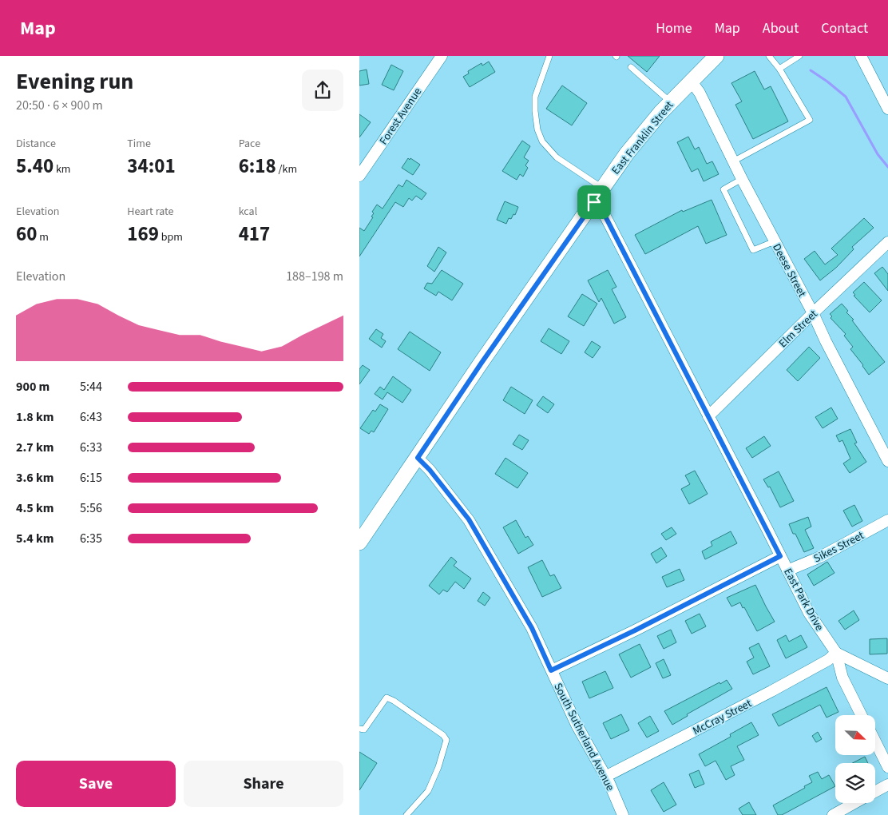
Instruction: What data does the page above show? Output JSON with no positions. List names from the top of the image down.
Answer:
{
  "streets": {
    "main road": ["East Franklin Street"],
    "street": [
      "Forest Avenue",
      "Deese Street",
      "Elm Street",
      "Sikes Street",
      "East Park Drive",
      "McCray Street",
      "South Sutherland Avenue"
    ]
  },
  "crossings": [
    ["East Franklin Street", "Deese Street"],
    ["East Franklin Street", "East Park Drive"],
    ["East Franklin Street", "South Sutherland Avenue"],
    ["Deese Street", "Elm Street"],
    ["Elm Street", "East Park Drive"],
    ["Sikes Street", "East Park Drive"],
    ["East Park Drive", "McCray Street"],
    ["McCray Street", "South Sutherland Avenue"]
  ],
  "north": "bottom right",
  "page": {
    "header": "Map",
    "nav": [
      "Home",
      "Map",
      "About",
      "Contact"
    ],
    "heading": ["Evening run", "20:50 · 6 × 900 m"],
    "stats": [
      ["Distance", "5.40 km"],
      ["Time", "34:01"],
      ["Pace", "6:18 /km"],
      ["Elevation", "60 m"],
      ["Heart rate", "169 bpm"],
      ["kcal", "417"]
    ],
    "chart": ["Elevation", "188–198 m"],
    "list": [
      {
        "name": "900 m",
        "note": "5:44"
      },
      {
        "name": "1.8 km",
        "note": "6:43"
      },
      {
        "name": "2.7 km",
        "note": "6:33"
      },
      {
        "name": "3.6 km",
        "note": "6:15"
      },
      {
        "name": "4.5 km",
        "note": "5:56"
      },
      {
        "name": "5.4 km",
        "note": "6:35"
      }
    ],
    "buttons": ["Save", "Share"]
  }
}
